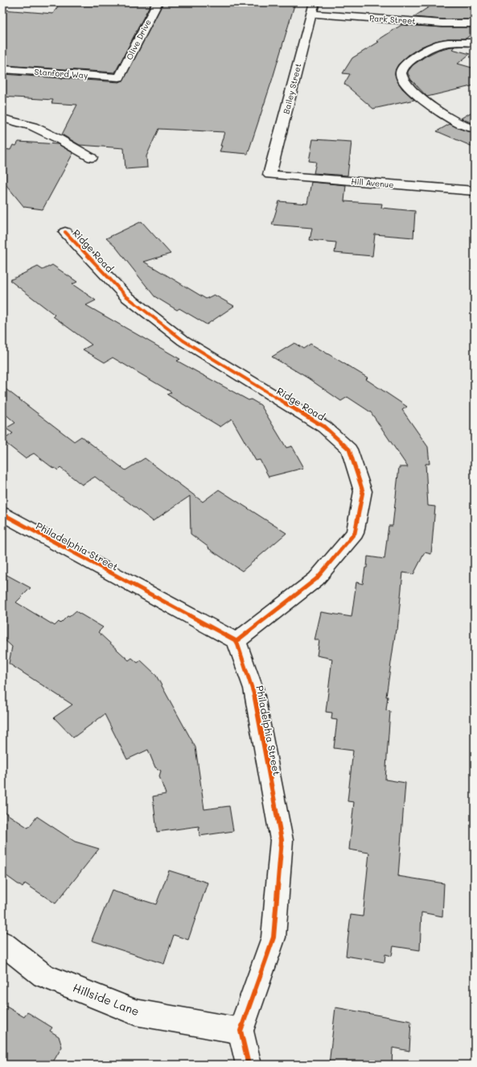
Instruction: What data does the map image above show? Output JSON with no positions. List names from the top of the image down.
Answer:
{
  "streets": {
    "street": [
      "Park Street",
      "Olive Drive",
      "Stanford Way",
      "Bailey Street",
      "Hill Avenue",
      "Ridge Road",
      "Philadelphia Street",
      "Hillside Lane"
    ]
  },
  "crossings": [
    ["Park Street", "Bailey Street"],
    ["Olive Drive", "Stanford Way"],
    ["Bailey Street", "Hill Avenue"],
    ["Ridge Road", "Philadelphia Street"],
    ["Philadelphia Street", "Hillside Lane"]
  ]
}
